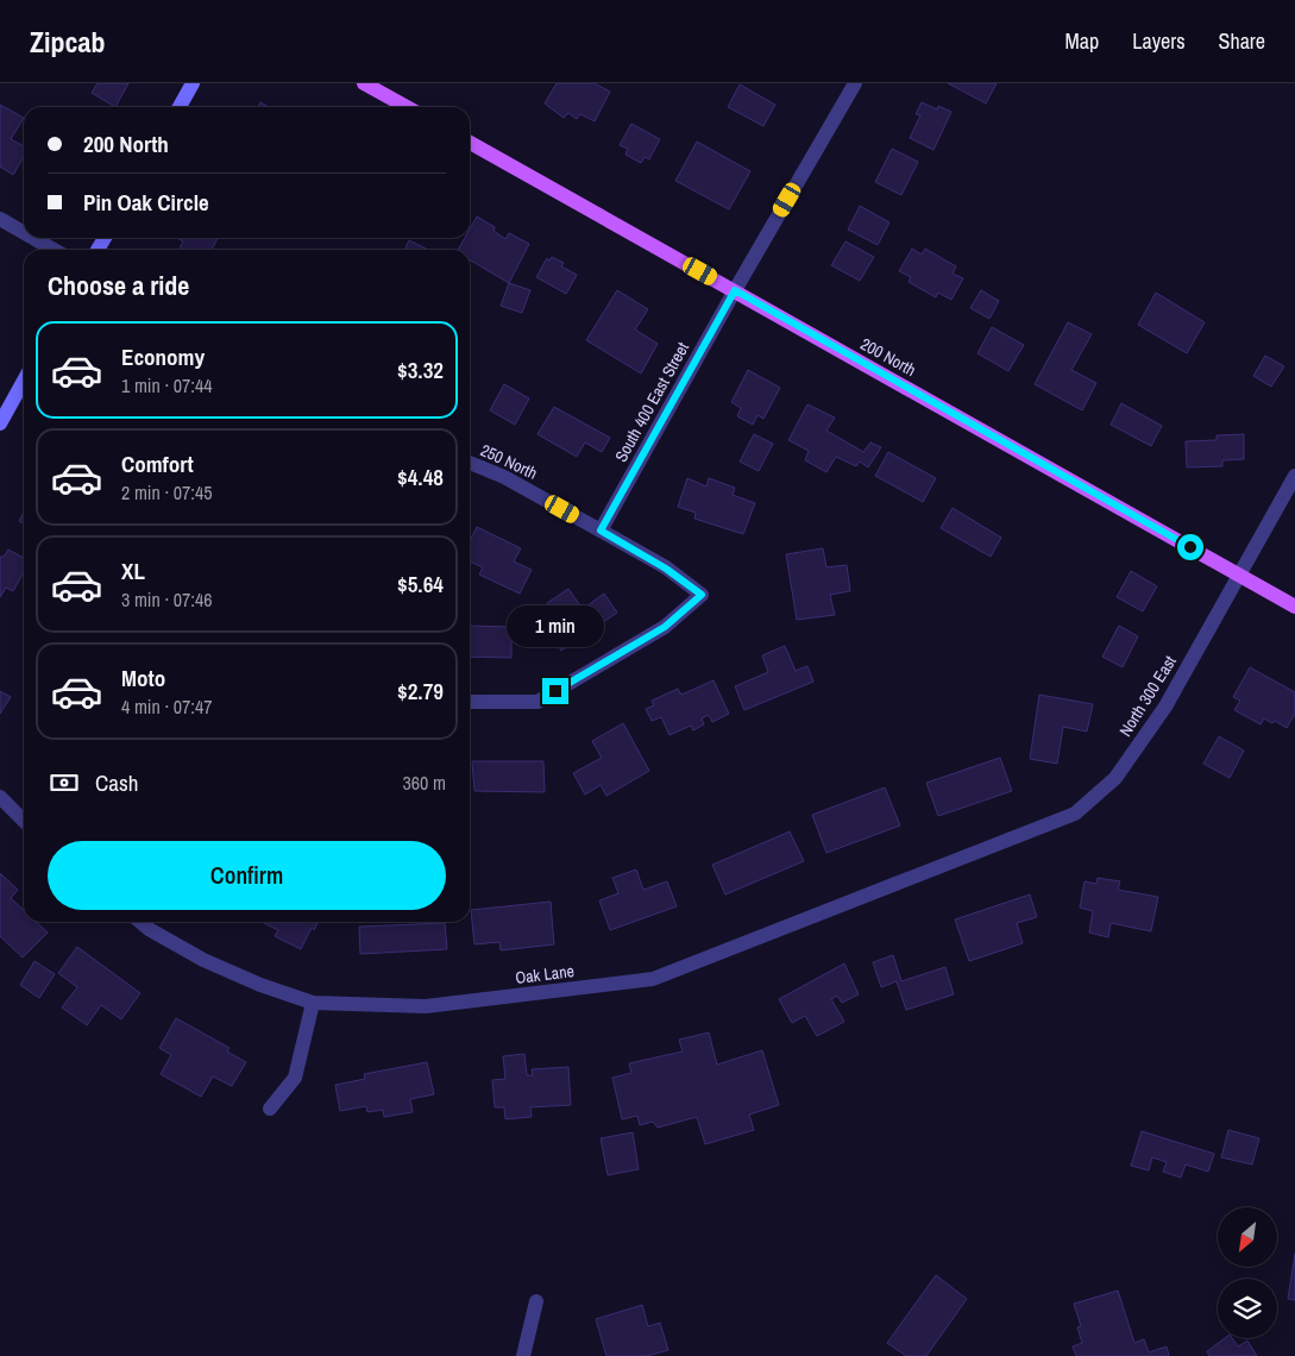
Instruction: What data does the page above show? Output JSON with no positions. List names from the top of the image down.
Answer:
{
  "streets": {
    "main road": ["200 North"],
    "street": [
      "South 400 East Street",
      "250 North",
      "North 300 East",
      "Oak Lane"
    ]
  },
  "crossings": [
    ["200 North", "South 400 East Street"],
    ["200 North", "North 300 East"],
    ["South 400 East Street", "250 North"],
    ["North 300 East", "Oak Lane"]
  ],
  "north": "bottom left",
  "page": {
    "header": "Zipcab",
    "nav": ["Map", "Layers", "Share"],
    "banner": ["200 North", "Pin Oak Circle"],
    "heading": "Choose a ride",
    "list": [
      {
        "name": "Economy",
        "note": "1 min · 07:44",
        "value": "$3.32"
      },
      {
        "name": "Comfort",
        "note": "2 min · 07:45",
        "value": "$4.48"
      },
      {
        "name": "XL",
        "note": "3 min · 07:46",
        "value": "$5.64"
      },
      {
        "name": "Moto",
        "note": "4 min · 07:47",
        "value": "$2.79"
      }
    ],
    "bubble": "1 min",
    "pay": ["Cash", "360 m"],
    "buttons": "Confirm"
  }
}
